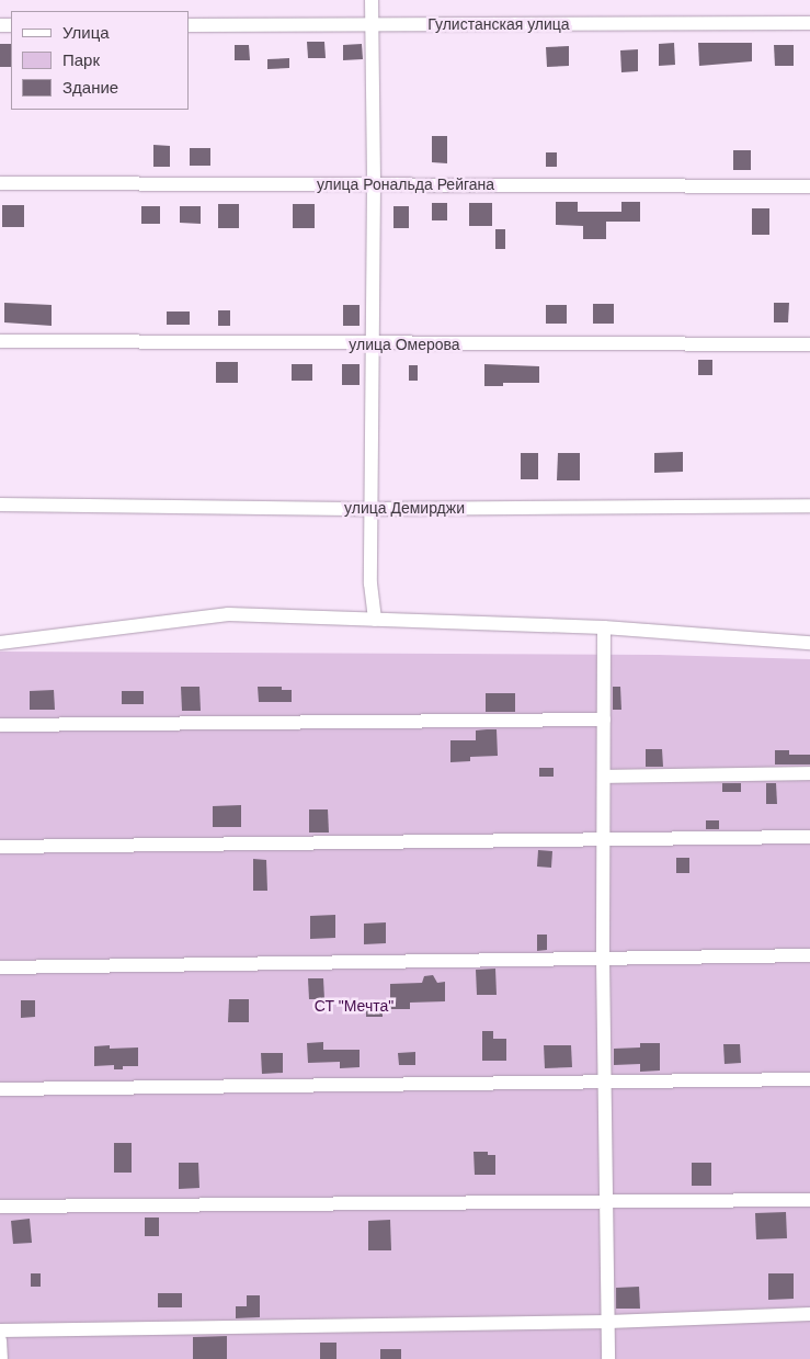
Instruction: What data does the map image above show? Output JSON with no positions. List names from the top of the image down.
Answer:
{
  "streets": {
    "street": [
      "Гулистанская улица",
      "улица Рональда Рейгана",
      "улица Омерова",
      "улица Демирджи"
    ]
  },
  "parks": ["СТ \"Мечта\""],
  "legend": ["Улица", "Парк", "Здание"]
}
